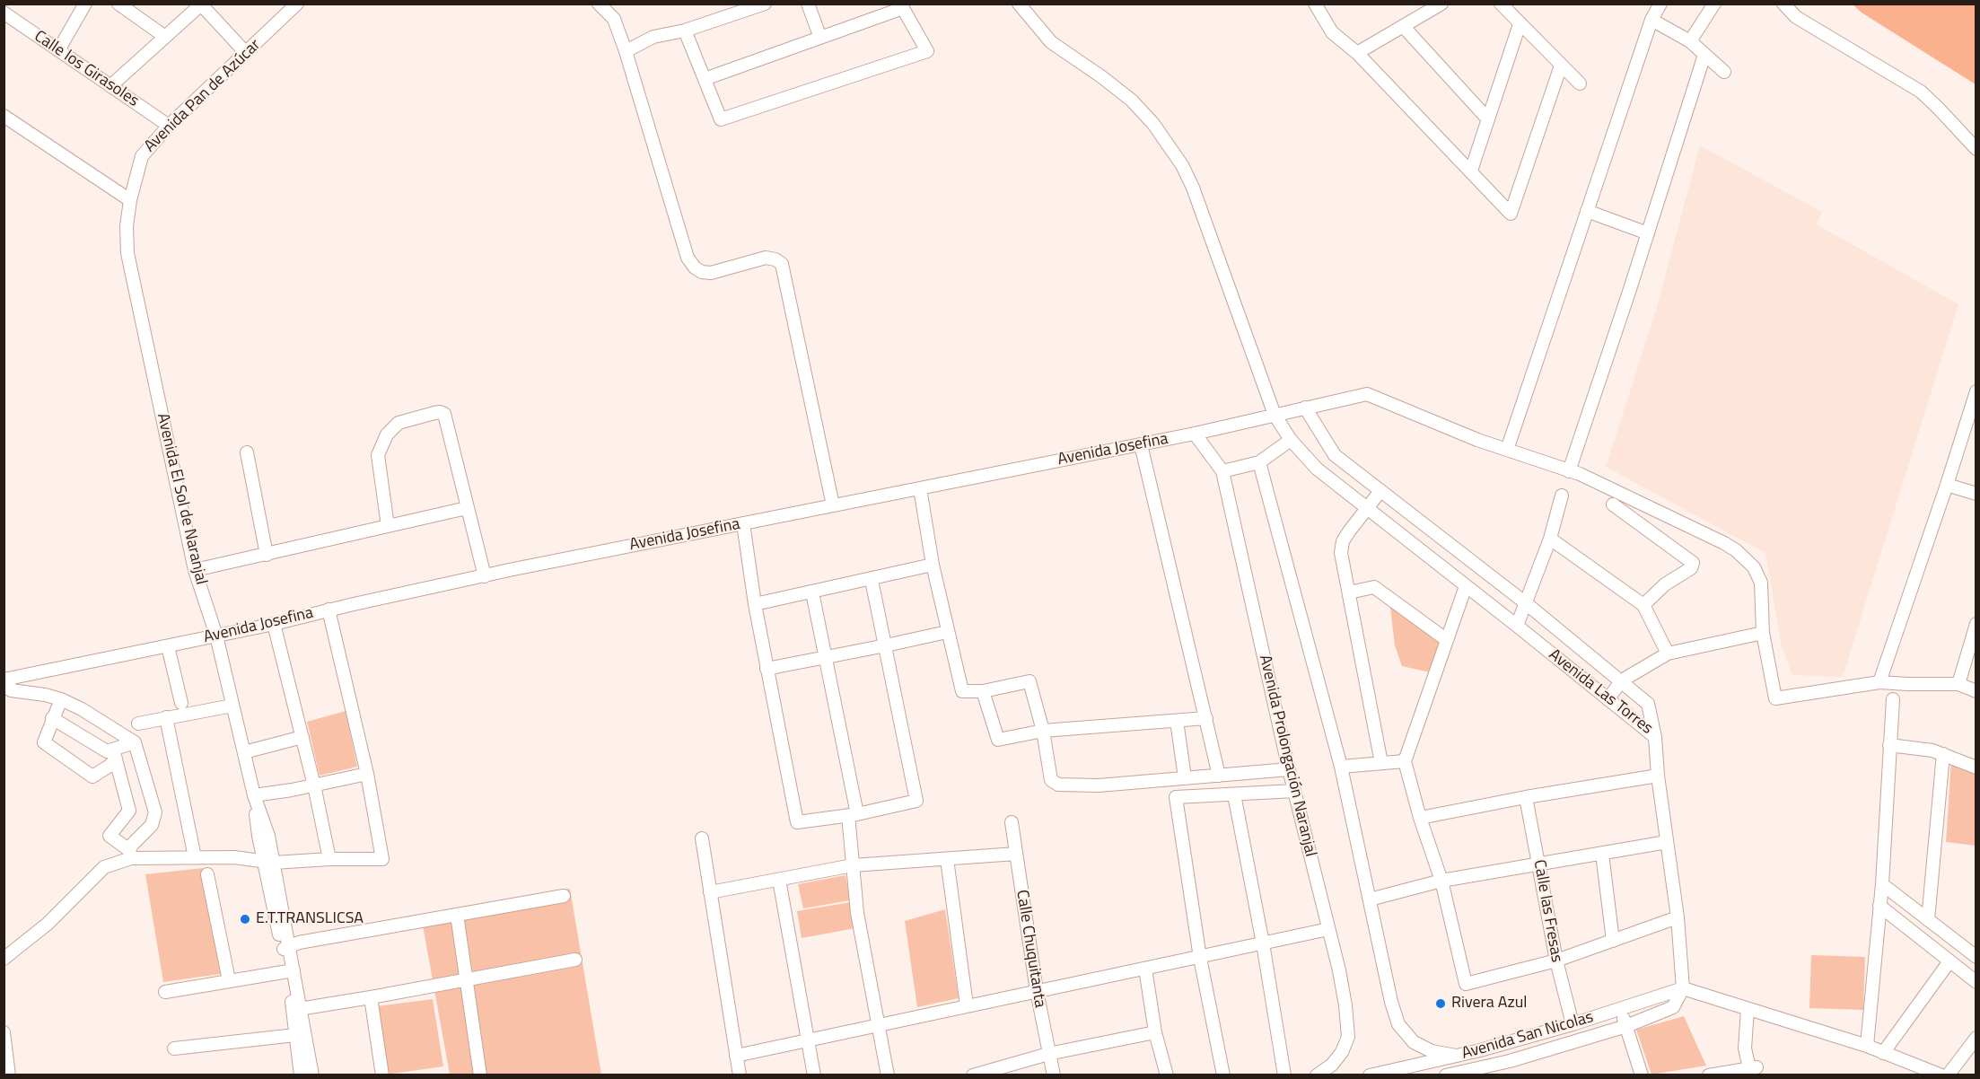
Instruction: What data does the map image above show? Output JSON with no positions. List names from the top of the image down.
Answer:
{
  "streets": {
    "street": [
      "Calle los Girasoles",
      "Avenida Pan de Azúcar",
      "Avenida Josefina",
      "Avenida El Sol de Naranjal",
      "Avenida Las Torres",
      "Avenida Prolongación Naranjal",
      "Calle las Fresas",
      "Calle Chuquitanta",
      "Avenida San Nicolas"
    ]
  },
  "crossings": [
    ["Calle los Girasoles", "Avenida Pan de Azúcar"],
    ["Avenida Pan de Azúcar", "Avenida El Sol de Naranjal"],
    ["Avenida Josefina", "Avenida El Sol de Naranjal"],
    ["Avenida Josefina", "Avenida Las Torres"],
    ["Avenida Josefina", "Avenida Prolongación Naranjal"],
    ["Calle las Fresas", "Avenida San Nicolas"]
  ],
  "places": ["E.T.TRANSLICSA", "Rivera Azul"]
}
